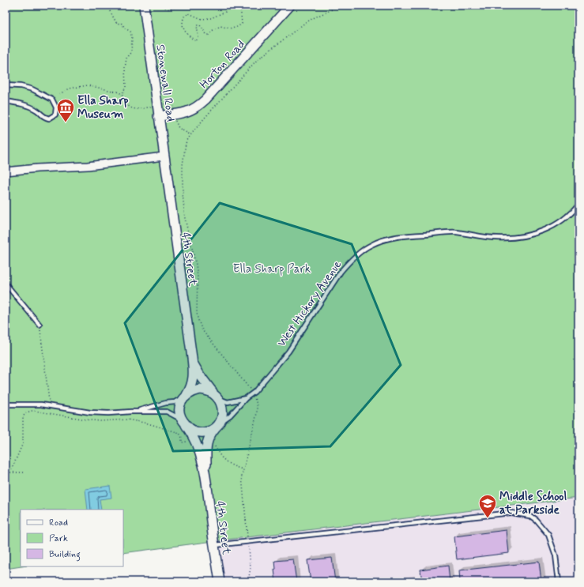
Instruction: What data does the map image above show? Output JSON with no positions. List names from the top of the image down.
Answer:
{
  "streets": {
    "street": ["Horton Road", "Stonewall Road", "4th Street"],
    "lane": ["West Hickory Avenue"]
  },
  "crossings": [
    ["Horton Road", "Stonewall Road"],
    ["Stonewall Road", "4th Street"],
    ["4th Street", "West Hickory Avenue"]
  ],
  "parks": ["Ella Sharp Park"],
  "places": {
    "museum": ["Ella Sharp Museum"],
    "school or university": ["Middle School at Parkside"]
  },
  "legend": ["Road", "Park", "Building"]
}
